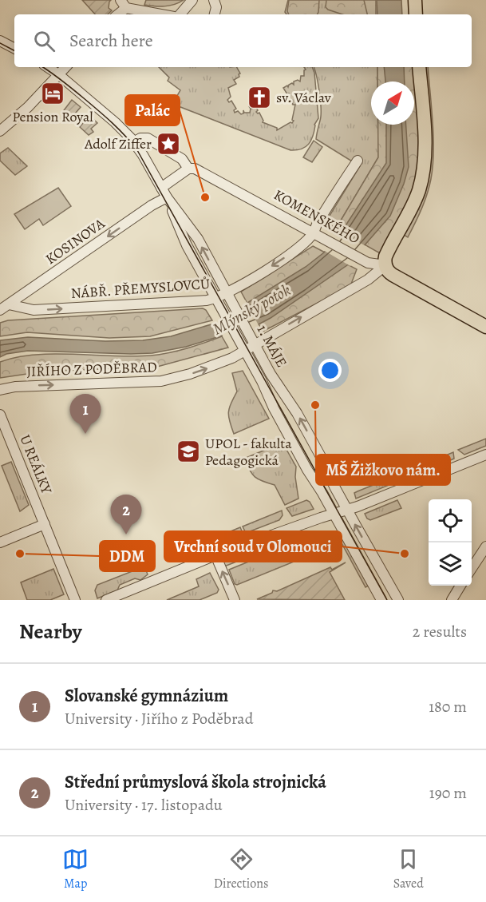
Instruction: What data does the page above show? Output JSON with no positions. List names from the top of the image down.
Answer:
{
  "streets": {
    "main road": ["KOMENSKÉHO"],
    "street": [
      "KOSINOVA",
      "NÁBŘ. PŘEMYSLOVCŮ",
      "1. MÁJE",
      "JIŘÍHO Z PODĚBRAD",
      "U REÁLKY"
    ]
  },
  "crossings": [
    ["KOMENSKÉHO", "NÁBŘ. PŘEMYSLOVCŮ"],
    ["KOMENSKÉHO", "1. MÁJE"],
    ["KOMENSKÉHO", "JIŘÍHO Z PODĚBRAD"],
    ["KOSINOVA", "NÁBŘ. PŘEMYSLOVCŮ"],
    ["KOSINOVA", "1. MÁJE"],
    ["NÁBŘ. PŘEMYSLOVCŮ", "1. MÁJE"],
    ["1. MÁJE", "JIŘÍHO Z PODĚBRAD"]
  ],
  "one_way": ["KOSINOVA", "JIŘÍHO Z PODĚBRAD"],
  "water": ["Mlýnský potok"],
  "places": {
    "hotel": ["Pension Royal"],
    "church": ["sv. Václav"],
    "place": ["Adolf Ziffer"],
    "other": [
      "Palác",
      "MŠ Žižkovo nám.",
      "DDM",
      "Vrchní soud v Olomouci"
    ],
    "school or university": ["UPOL - fakulta Pedagogická"]
  },
  "north": "top right",
  "page": {
    "search": "Search here",
    "pins": ["1", "2"],
    "heading": ["Nearby", "2 results"],
    "list": [
      {
        "mark": "1",
        "name": "Slovanské gymnázium",
        "note": "University · Jiřího z Poděbrad",
        "value": "180 m"
      },
      {
        "mark": "2",
        "name": "Střední průmyslová škola strojnická",
        "note": "University · 17. listopadu",
        "value": "190 m"
      }
    ],
    "nav": ["Map", "Directions", "Saved"]
  }
}
